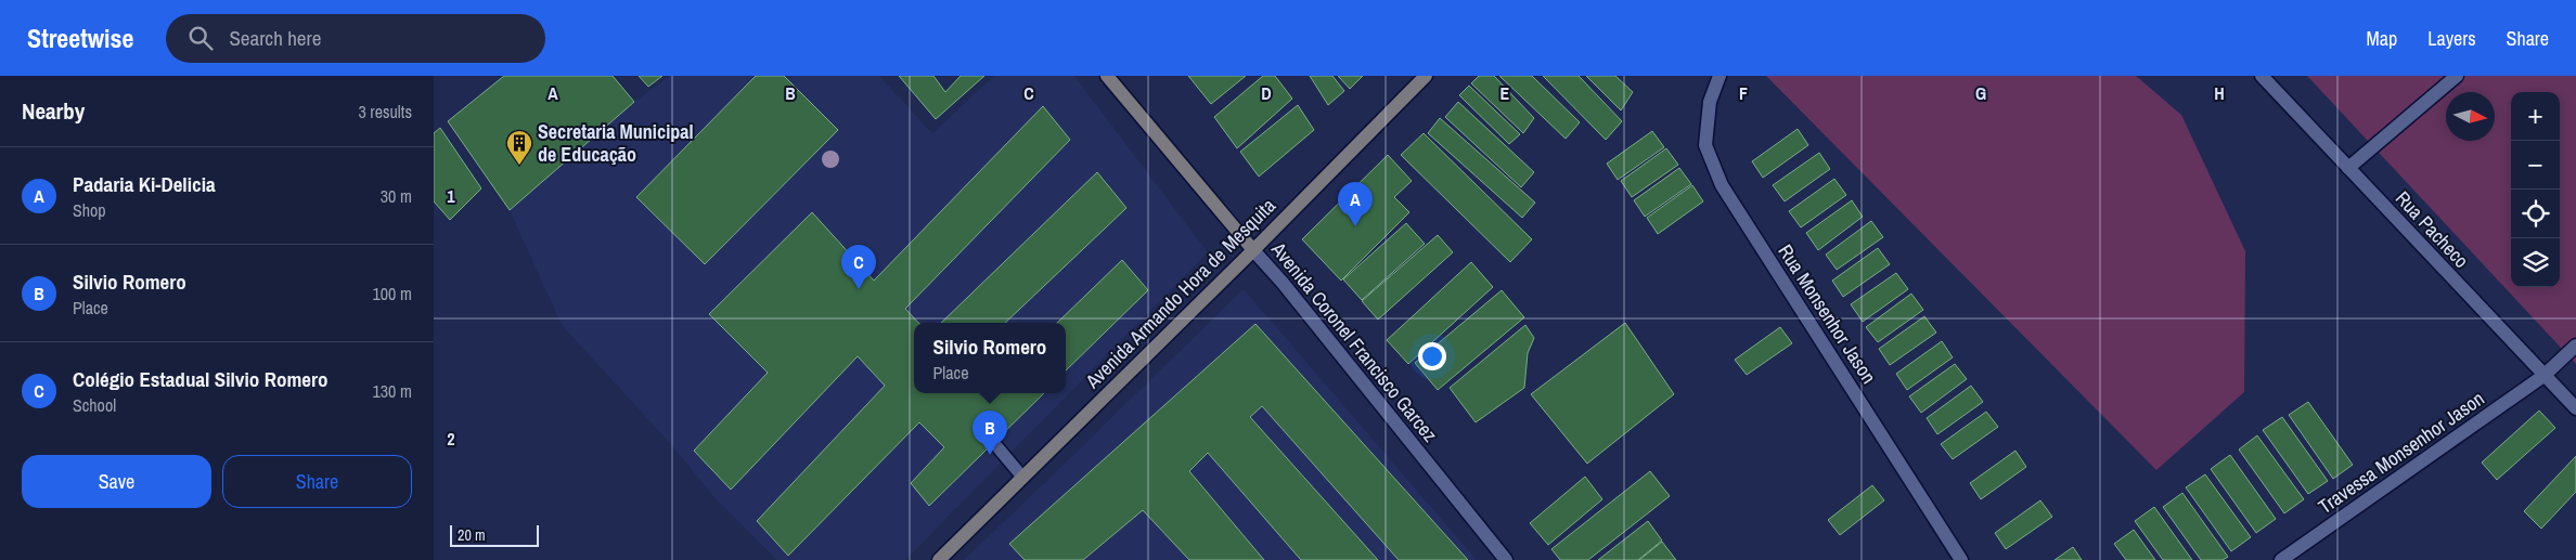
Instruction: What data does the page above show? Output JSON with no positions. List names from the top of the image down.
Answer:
{
  "streets": {
    "main road": ["Avenida Armando Hora de Mesquita", "Avenida Coronel Francisco Garcez"],
    "street": ["Rua Pacheco", "Rua Monsenhor Jason", "Travessa Monsenhor Jason"]
  },
  "crossings": [
    ["Rua Pacheco", "Travessa Monsenhor Jason"],
    ["Avenida Armando Hora de Mesquita", "Avenida Coronel Francisco Garcez"]
  ],
  "places": {
    "building": ["Secretaria Municipal de Educação"]
  },
  "scale_bar": "20 m",
  "north": "right",
  "page": {
    "header": "Streetwise",
    "search": "Search here",
    "nav": ["Map", "Layers", "Share"],
    "heading": ["Nearby", "3 results"],
    "map_buttons": ["+", "−"],
    "list": [
      {
        "mark": "A",
        "name": "Padaria Ki-Delicia",
        "note": "Shop",
        "value": "30 m"
      },
      {
        "mark": "B",
        "name": "Silvio Romero",
        "note": "Place",
        "value": "100 m"
      },
      {
        "mark": "C",
        "name": "Colégio Estadual Silvio Romero",
        "note": "School",
        "value": "130 m"
      }
    ],
    "pins": ["A", "C", "B"],
    "popup": ["Silvio Romero", "Place"],
    "buttons": ["Save", "Share"],
    "scale": "20 m"
  },
  "grid": {
    "columns": [
      "A",
      "B",
      "C",
      "D",
      "E",
      "F",
      "G",
      "H"
    ],
    "rows": ["1", "2"]
  }
}
